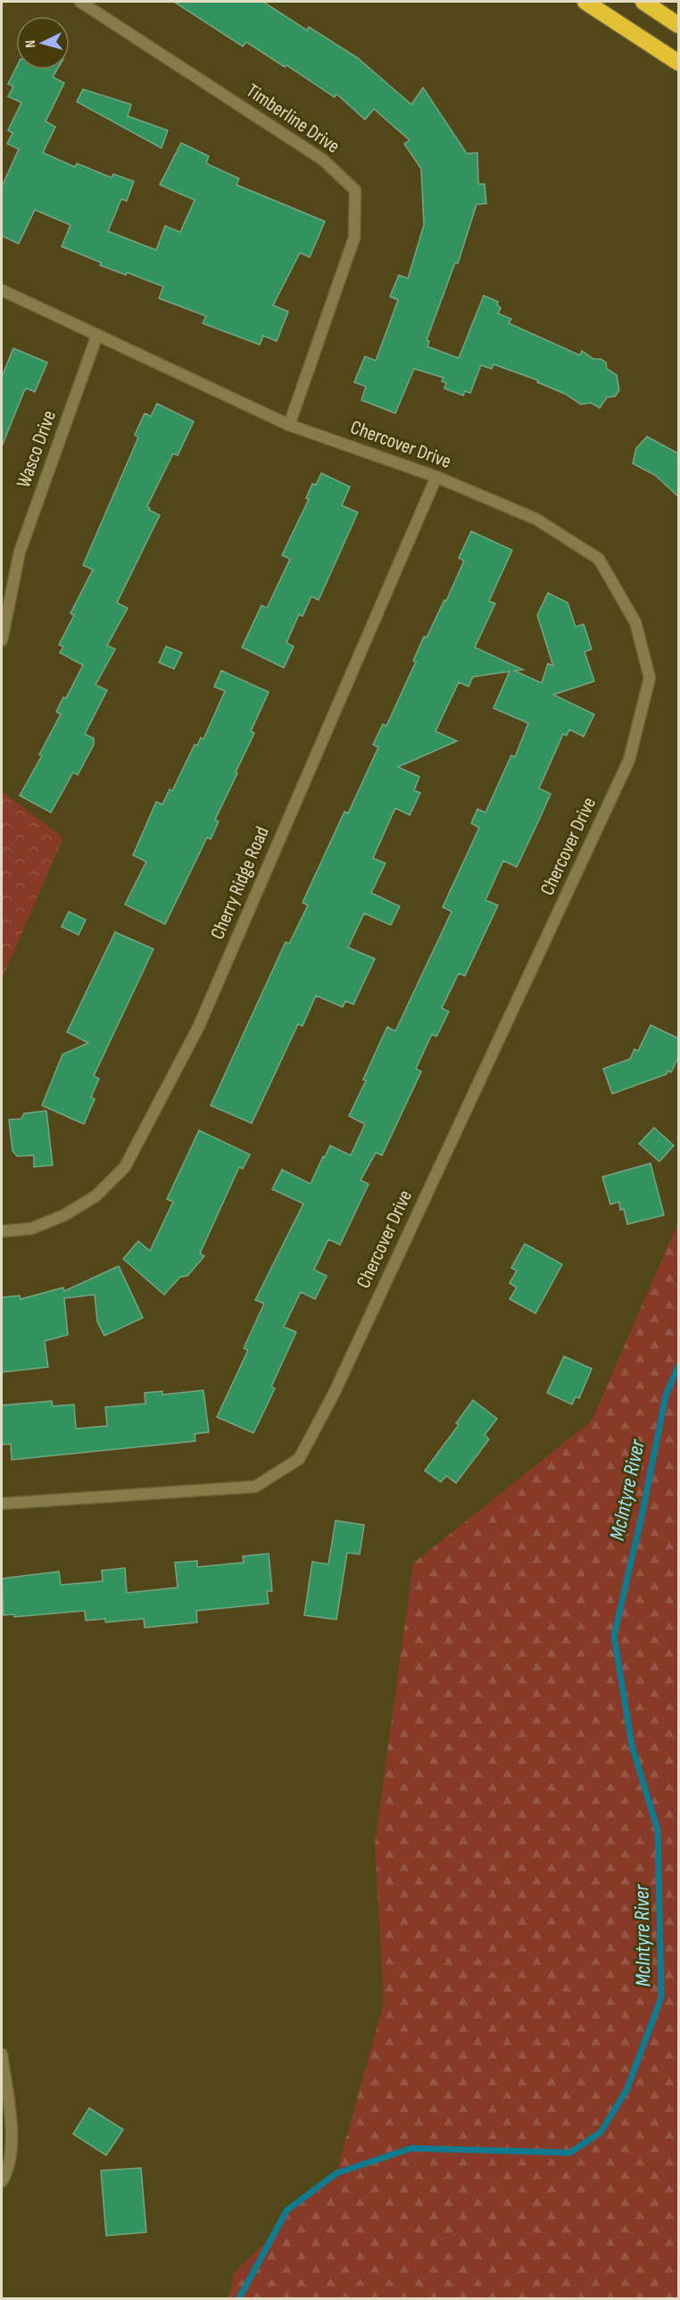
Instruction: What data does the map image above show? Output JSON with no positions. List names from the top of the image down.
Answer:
{
  "streets": {
    "street": [
      "Timberline Drive",
      "Chercover Drive",
      "Wasco Drive",
      "Cherry Ridge Road"
    ]
  },
  "crossings": [
    ["Timberline Drive", "Chercover Drive"],
    ["Chercover Drive", "Wasco Drive"],
    ["Chercover Drive", "Cherry Ridge Road"]
  ],
  "water": ["McIntyre River"],
  "north": "left"
}
